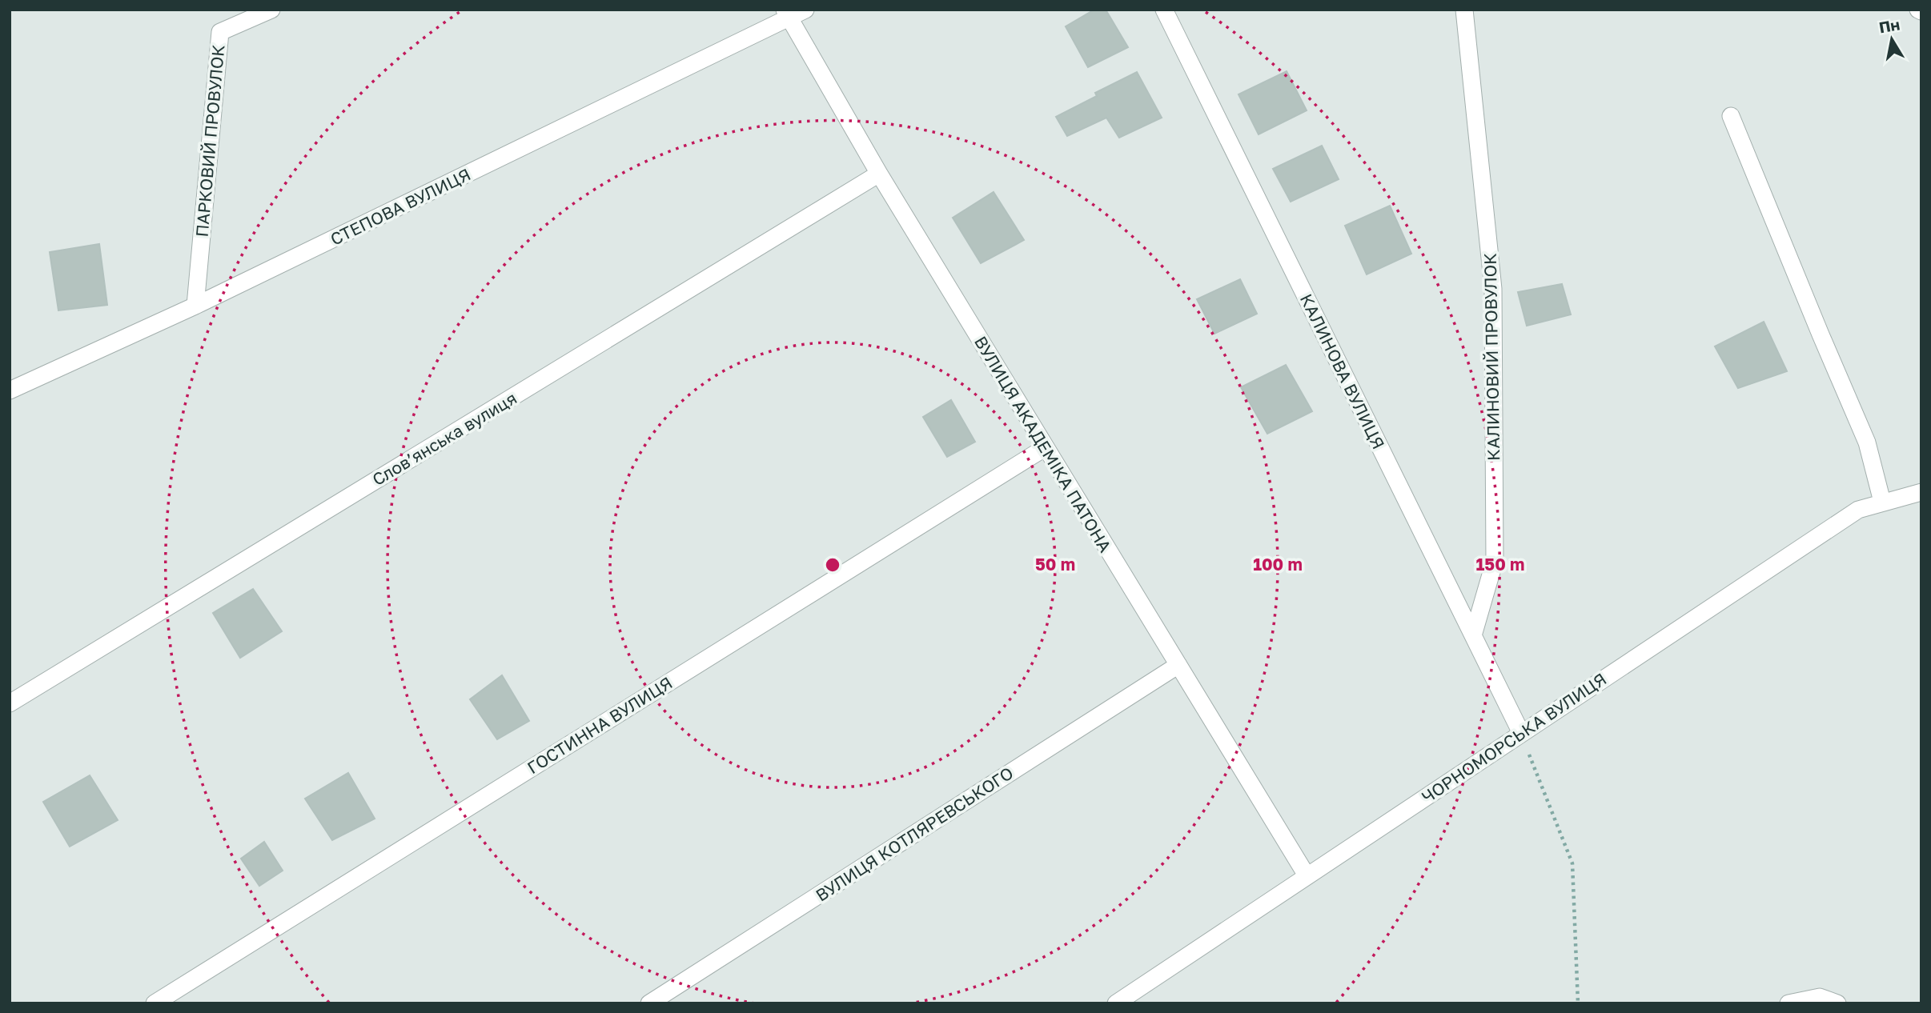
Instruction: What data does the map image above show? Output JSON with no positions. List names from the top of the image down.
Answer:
{
  "streets": {
    "street": [
      "ПАРКОВИЙ ПРОВУЛОК",
      "СТЕПОВА ВУЛИЦЯ",
      "КАЛИНОВИЙ ПРОВУЛОК",
      "КАЛИНОВА ВУЛИЦЯ",
      "Словʼянська вулиця",
      "ВУЛИЦЯ АКАДЕМІКА ПАТОНА",
      "ГОСТИННА ВУЛИЦЯ",
      "ЧОРНОМОРСЬКА ВУЛИЦЯ",
      "ВУЛИЦЯ КОТЛЯРЕВСЬКОГО"
    ]
  },
  "crossings": [
    ["ПАРКОВИЙ ПРОВУЛОК", "СТЕПОВА ВУЛИЦЯ"],
    ["СТЕПОВА ВУЛИЦЯ", "ВУЛИЦЯ АКАДЕМІКА ПАТОНА"],
    ["КАЛИНОВИЙ ПРОВУЛОК", "КАЛИНОВА ВУЛИЦЯ"],
    ["КАЛИНОВА ВУЛИЦЯ", "ЧОРНОМОРСЬКА ВУЛИЦЯ"],
    ["Словʼянська вулиця", "ВУЛИЦЯ АКАДЕМІКА ПАТОНА"],
    ["ВУЛИЦЯ АКАДЕМІКА ПАТОНА", "ГОСТИННА ВУЛИЦЯ"],
    ["ВУЛИЦЯ АКАДЕМІКА ПАТОНА", "ЧОРНОМОРСЬКА ВУЛИЦЯ"],
    ["ВУЛИЦЯ АКАДЕМІКА ПАТОНА", "ВУЛИЦЯ КОТЛЯРЕВСЬКОГО"]
  ],
  "north": "top",
  "rings": ["50 m", "100 m", "150 m"]
}
